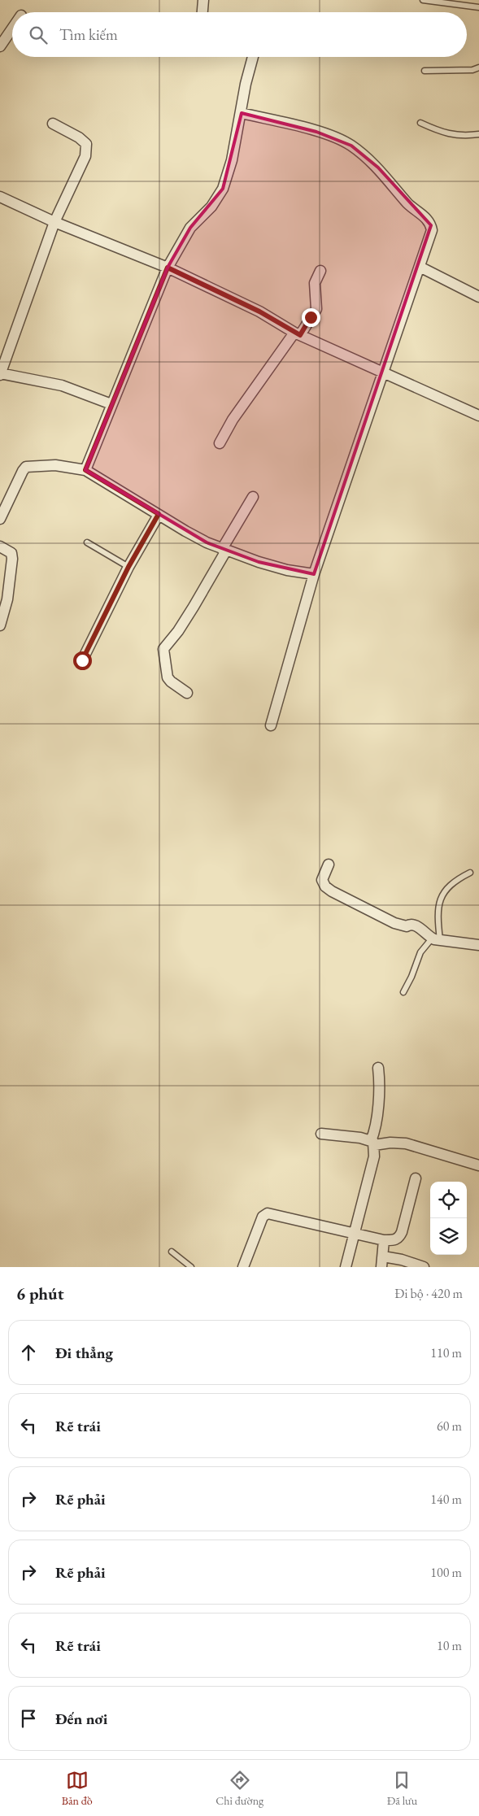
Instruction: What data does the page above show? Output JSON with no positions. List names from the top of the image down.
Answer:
{
  "page": {
    "search": "Tìm kiếm",
    "heading": ["6 phút", "Đi bộ · 420 m"],
    "list": [
      ["Đi thẳng", "110 m"],
      ["Rẽ trái", "60 m"],
      ["Rẽ phải", "140 m"],
      ["Rẽ phải", "100 m"],
      ["Rẽ trái", "10 m"],
      "Đến nơi"
    ],
    "nav": ["Bản đồ", "Chỉ đường", "Đã lưu"]
  }
}
